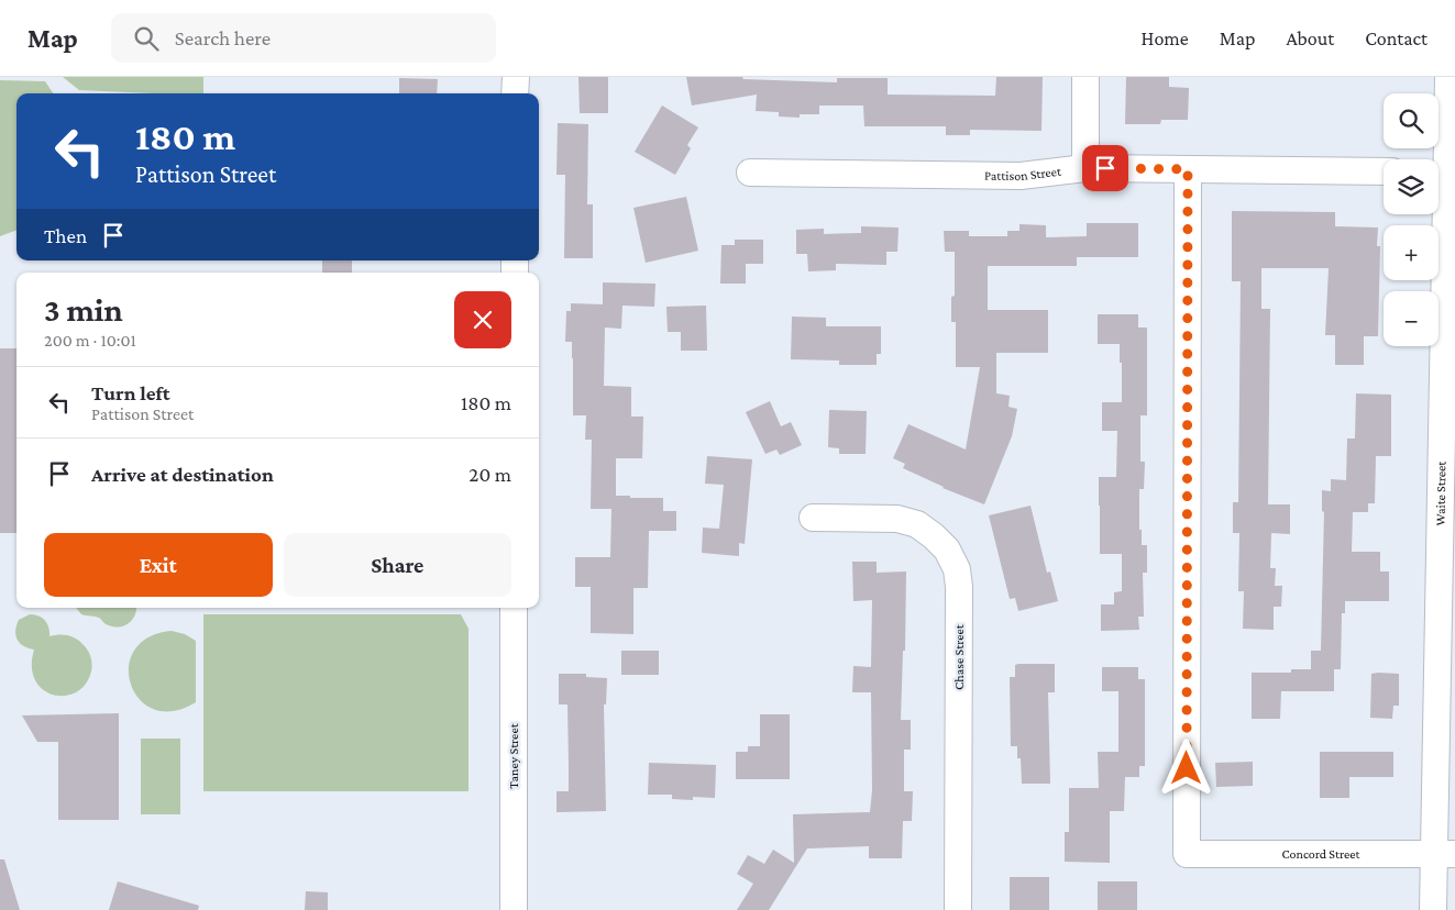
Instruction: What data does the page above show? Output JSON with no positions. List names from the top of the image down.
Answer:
{
  "streets": {
    "street": [
      "Pattison Street",
      "Waite Street",
      "Chase Street",
      "Taney Street",
      "Concord Street"
    ]
  },
  "crossings": [
    ["Pattison Street", "Concord Street"],
    ["Waite Street", "Concord Street"]
  ],
  "page": {
    "header": "Map",
    "search": "Search here",
    "nav": [
      "Home",
      "Map",
      "About",
      "Contact"
    ],
    "map_buttons": ["+", "−"],
    "turn": ["180 m", "Pattison Street"],
    "then": "Then",
    "heading": ["3 min", "200 m · 10:01"],
    "list": [
      {
        "name": "Turn left",
        "note": "Pattison Street",
        "value": "180 m"
      },
      {
        "name": "Arrive at destination",
        "value": "20 m"
      }
    ],
    "buttons": ["Exit", "Share"]
  }
}
